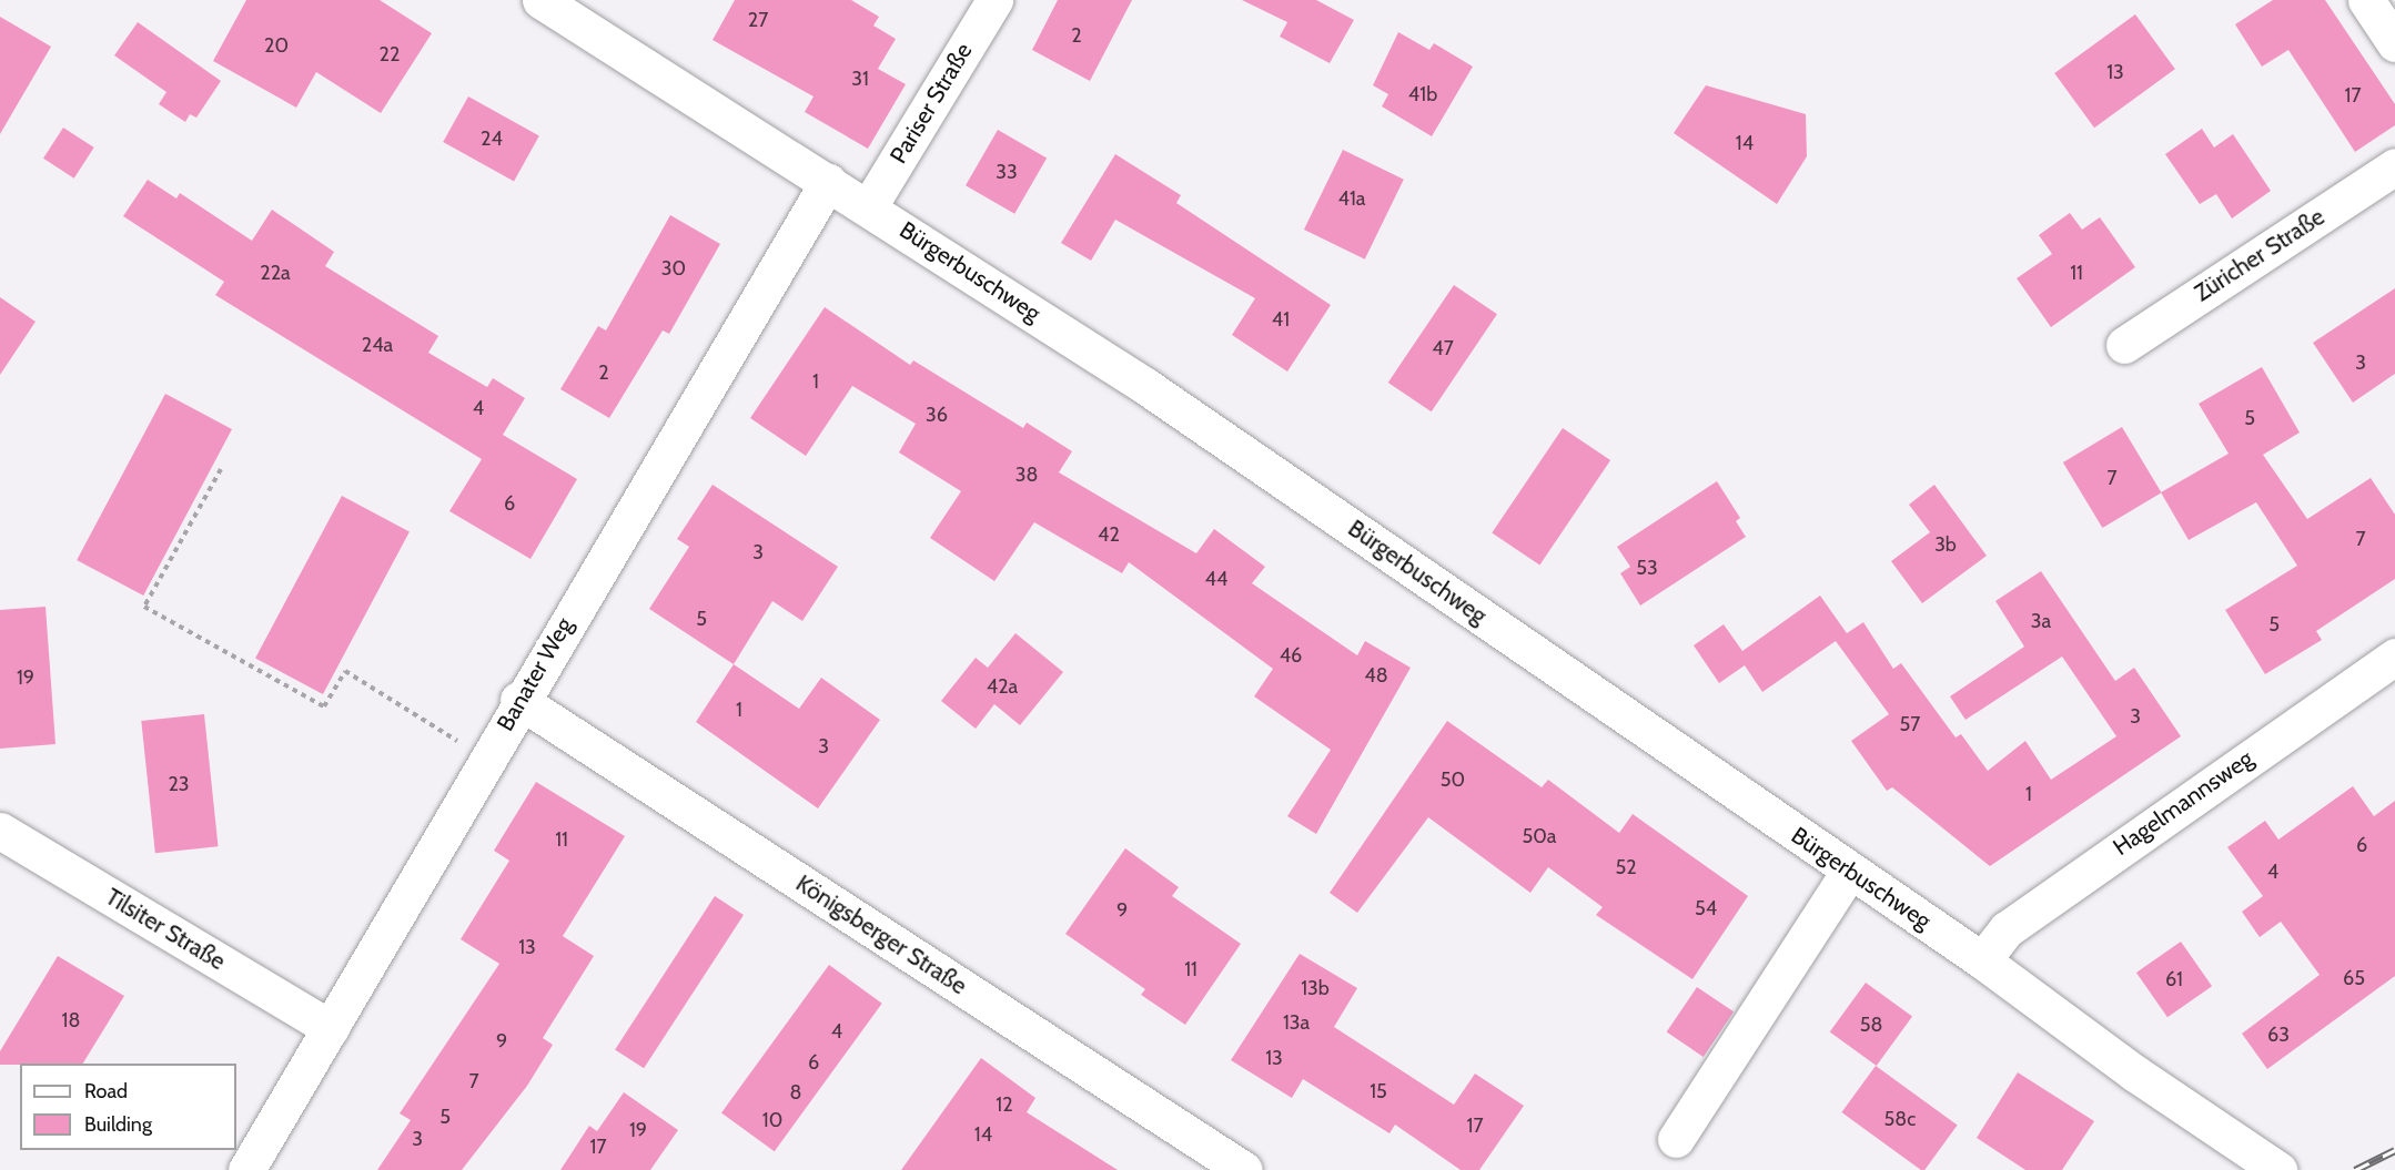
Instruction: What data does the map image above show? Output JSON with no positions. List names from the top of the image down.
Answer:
{
  "streets": {
    "street": [
      "Pariser Straße",
      "Züricher Straße",
      "Bürgerbuschweg",
      "Banater Weg",
      "Hagelmannsweg",
      "Tilsiter Straße",
      "Königsberger Straße"
    ]
  },
  "crossings": [
    ["Pariser Straße", "Bürgerbuschweg"],
    ["Bürgerbuschweg", "Banater Weg"],
    ["Bürgerbuschweg", "Hagelmannsweg"],
    ["Banater Weg", "Tilsiter Straße"],
    ["Banater Weg", "Königsberger Straße"]
  ],
  "house_numbers": [
    "27",
    "2",
    "20",
    "22",
    "13",
    "31",
    "41b",
    "17",
    "24",
    "14",
    "33",
    "41a",
    "30",
    "22a",
    "11",
    "41",
    "24a",
    "47",
    "3",
    "2",
    "1",
    "4",
    "36",
    "5",
    "38",
    "7",
    "6",
    "42",
    "7",
    "3b",
    "3",
    "53",
    "44",
    "5",
    "3a",
    "5",
    "46",
    "48",
    "19",
    "42a",
    "1",
    "3",
    "57",
    "3",
    "50",
    "23",
    "1",
    "50a",
    "11",
    "6",
    "52",
    "4",
    "54",
    "9",
    "13",
    "11",
    "65",
    "61",
    "13b",
    "18",
    "13a",
    "58",
    "4",
    "63",
    "9",
    "13",
    "6",
    "7",
    "15",
    "8",
    "12",
    "5",
    "58c",
    "10",
    "17",
    "19",
    "14",
    "3",
    "17"
  ],
  "legend": ["Road", "Building"]
}
